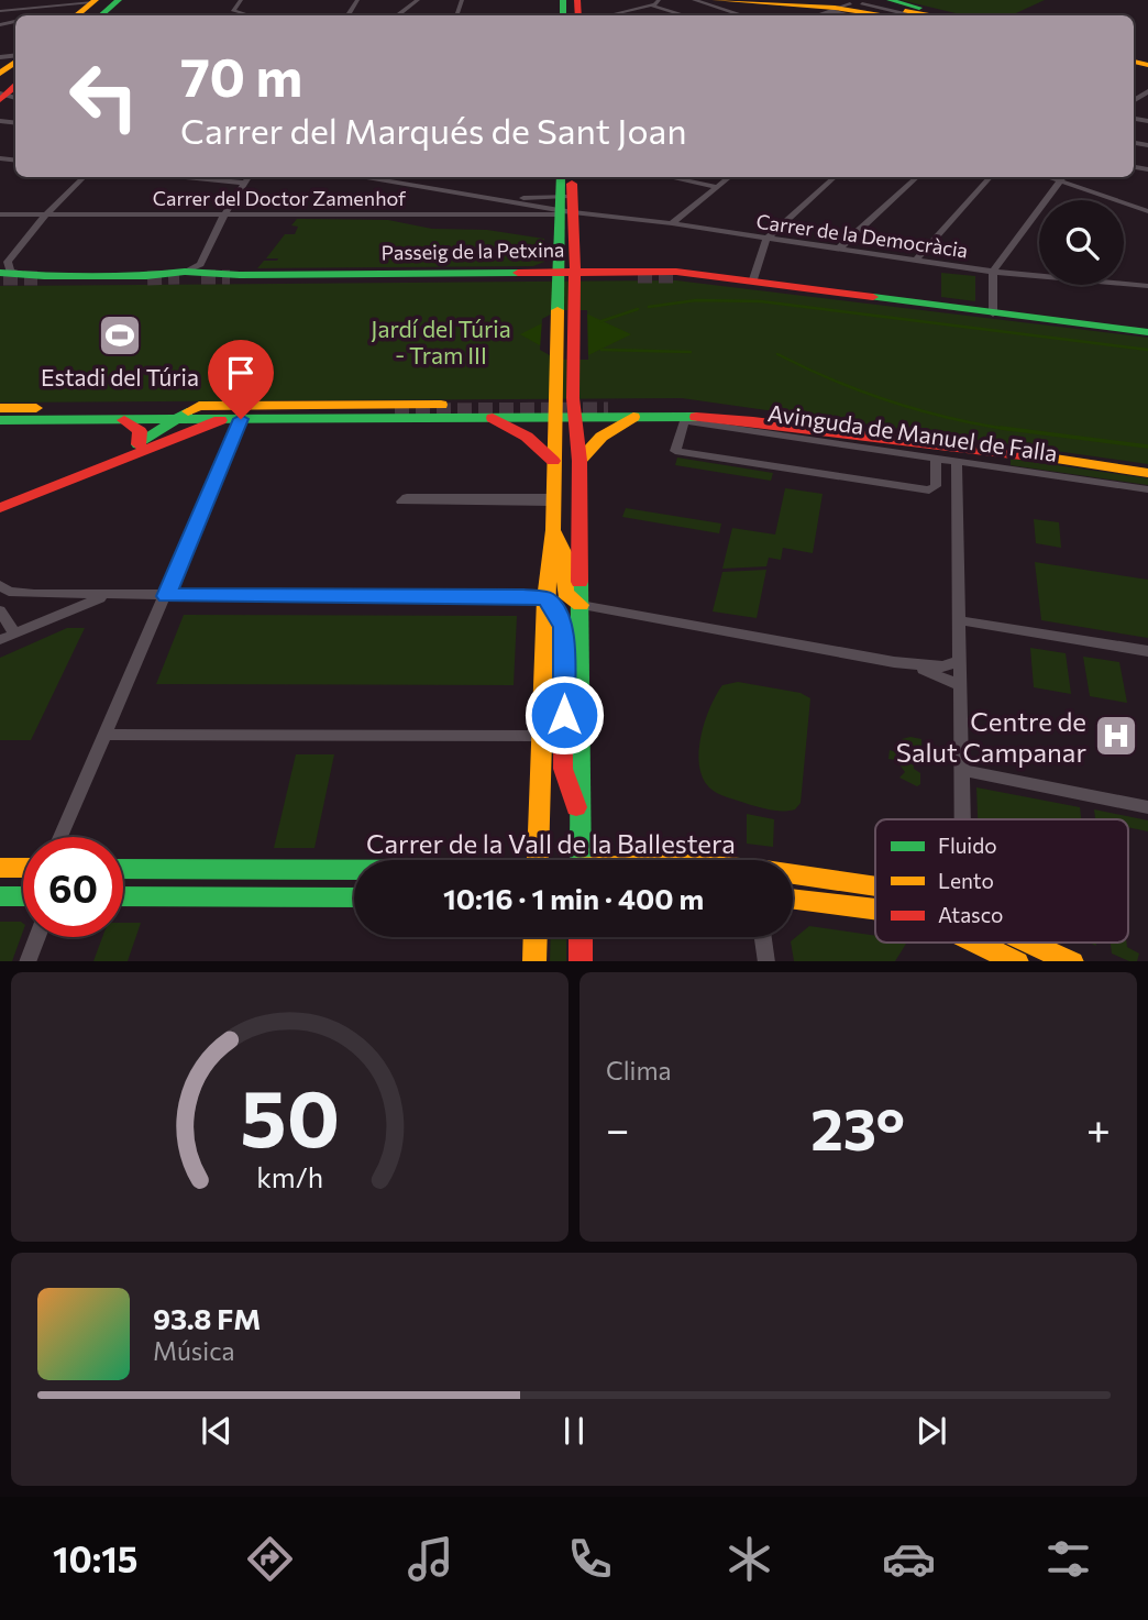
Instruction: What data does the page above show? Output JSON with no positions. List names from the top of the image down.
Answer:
{
  "streets": {
    "main road": ["Passeig de la Petxina", "Avinguda de Manuel de Falla", "Carrer de la Vall de la Ballestera"],
    "street": ["Carrer del Doctor Zamenhof", "Carrer de la Democràcia"]
  },
  "crossings": [
    ["Carrer del Doctor Zamenhof", "Carrer de la Democràcia"]
  ],
  "parks": ["Jardí del Túria - Tram III"],
  "places": {
    "sports": ["Estadi del Túria"],
    "hospital": ["Centre de Salut Campanar"]
  },
  "legend": ["Fluido", "Lento", "Atasco"],
  "page": {
    "turn": ["70 m", "Carrer del Marqués de Sant Joan"],
    "limit": "60",
    "trip": "10:16 · 1 min · 400 m",
    "tile": "Clima",
    "heat": ["−", "23°", "+"],
    "song": ["93.8 FM", "Música"],
    "tabs": "10:15",
    "gauge": ["50", "km/h"]
  }
}
